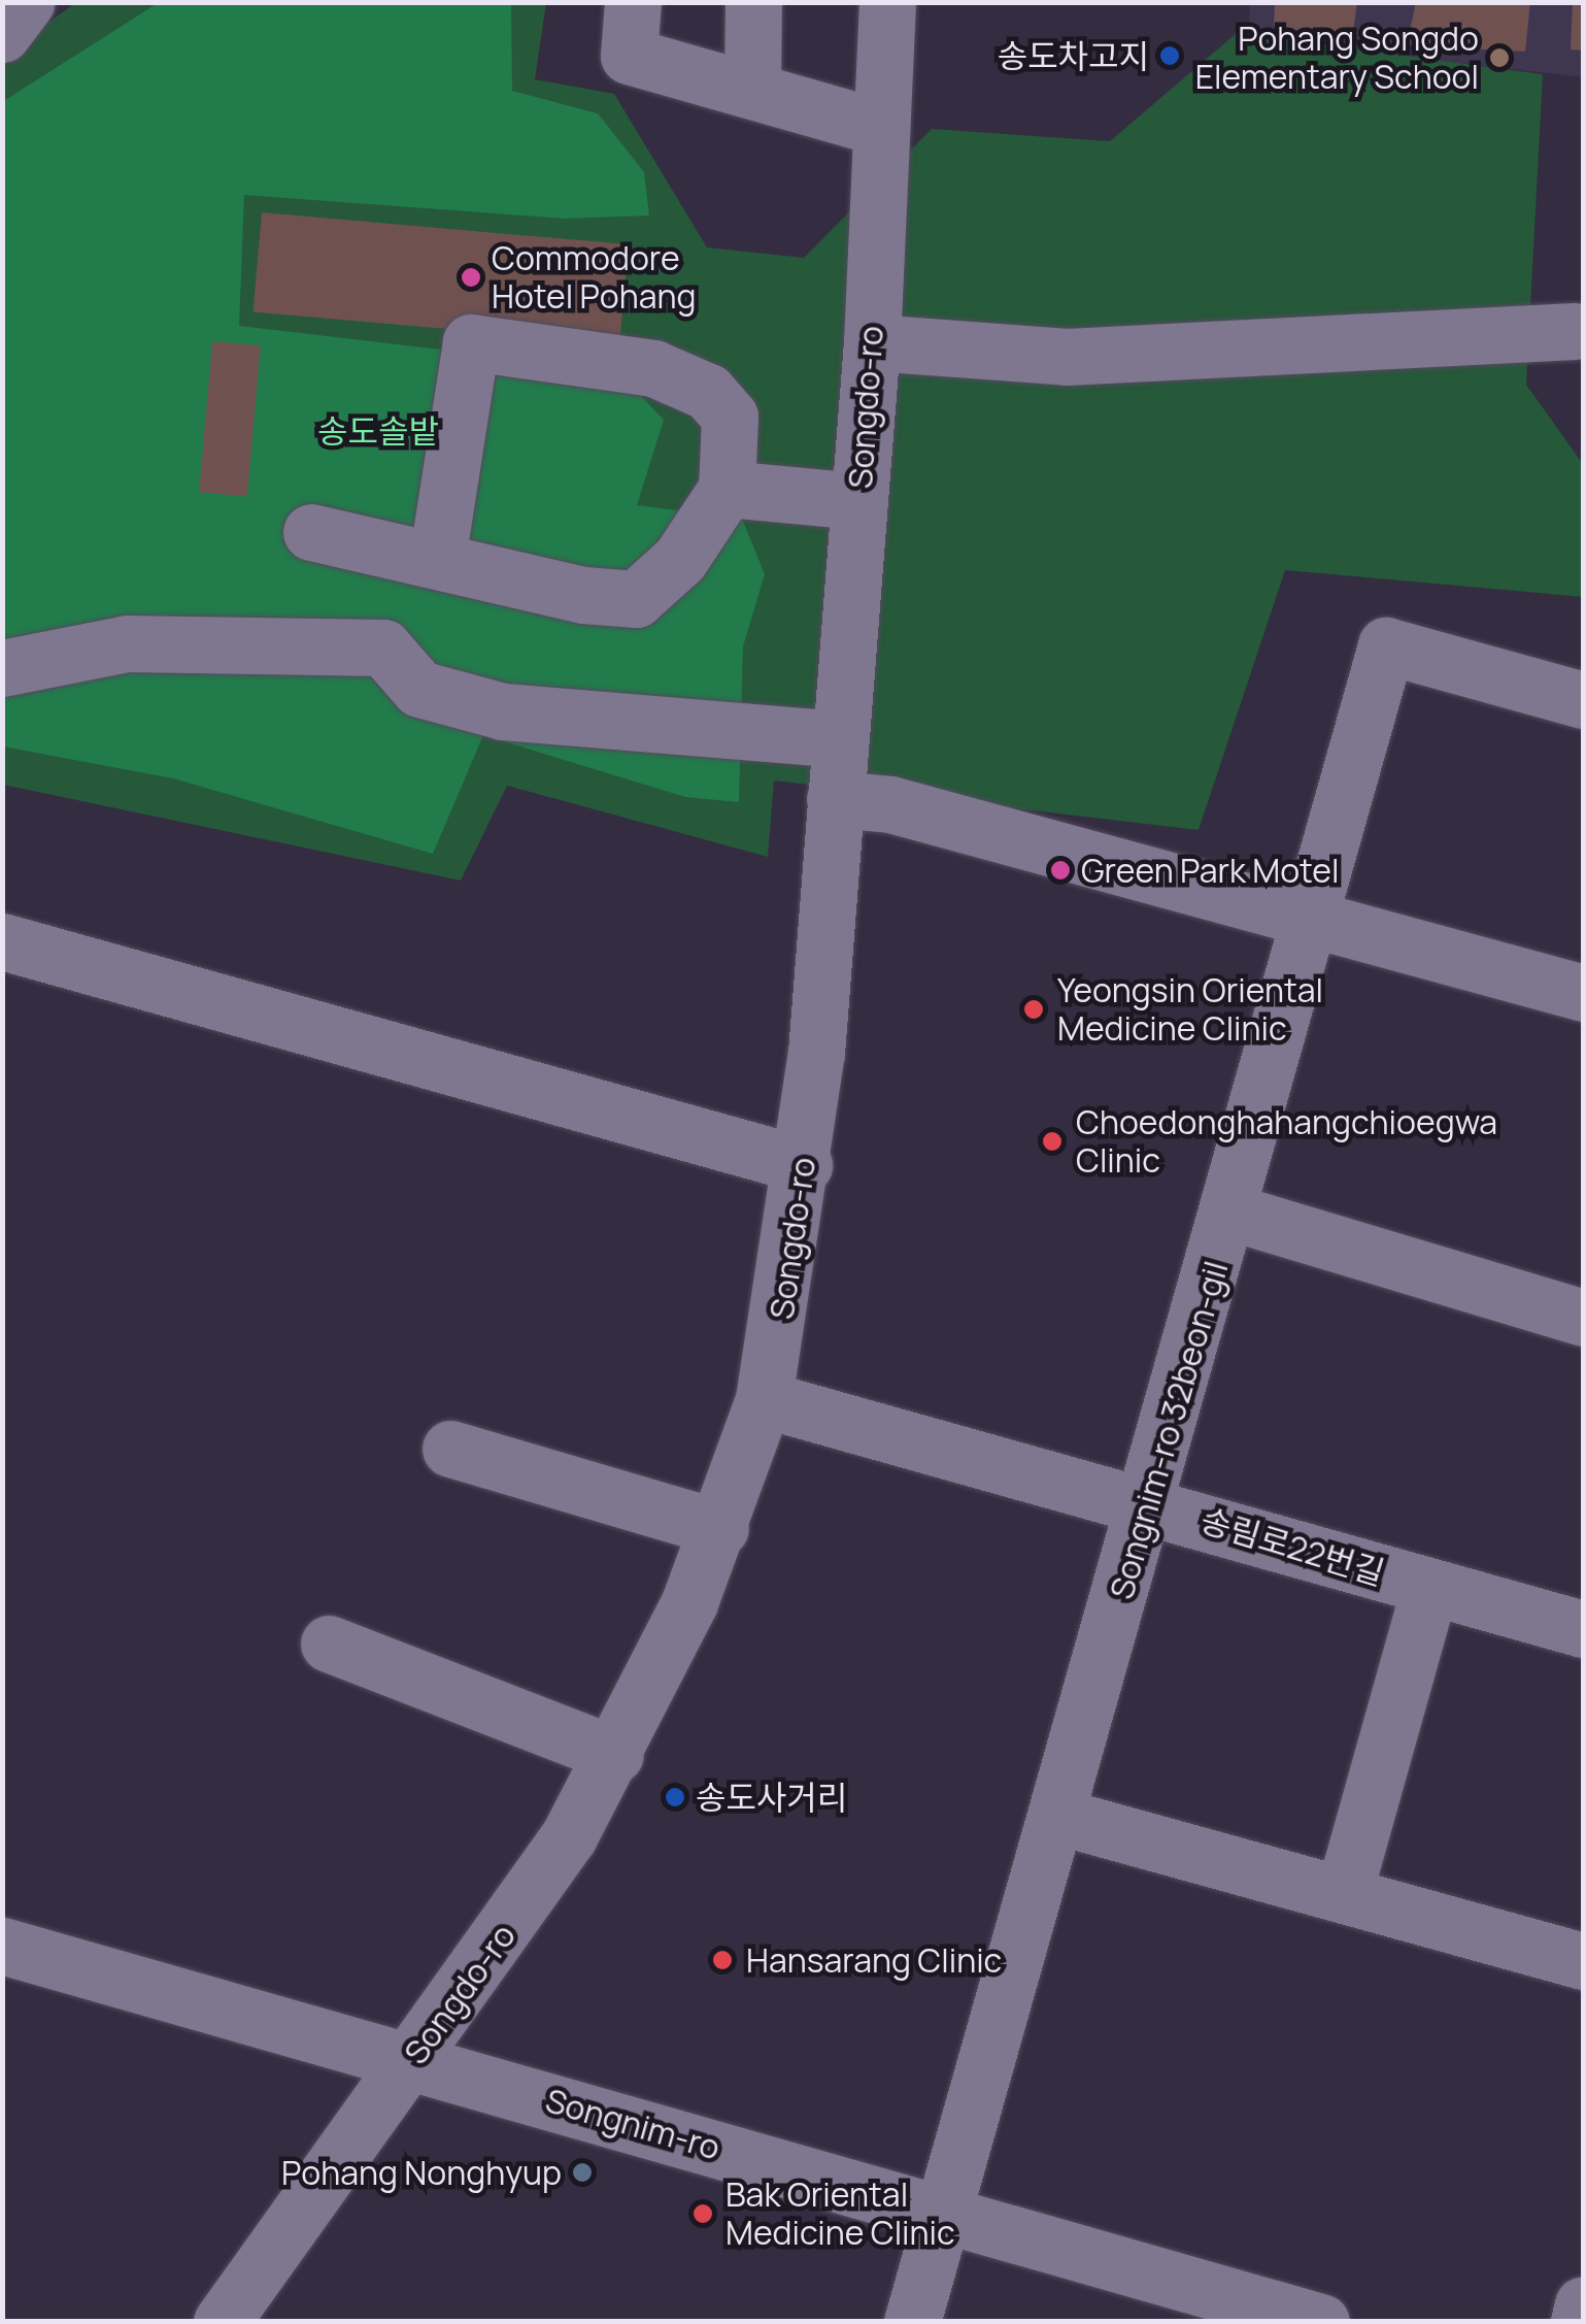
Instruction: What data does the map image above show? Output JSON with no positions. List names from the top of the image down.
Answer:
{
  "streets": {
    "street": [
      "Songdo-ro",
      "Songnim-ro 32beon-gil",
      "송림로22번길",
      "Songnim-ro"
    ]
  },
  "crossings": [
    ["Songdo-ro", "송림로22번길"],
    ["Songdo-ro", "Songnim-ro"],
    ["Songnim-ro 32beon-gil", "송림로22번길"],
    ["Songnim-ro 32beon-gil", "Songnim-ro"]
  ],
  "parks": ["송도솔밭"],
  "places": [
    "송도차고지",
    "Pohang Songdo Elementary School",
    "Commodore Hotel Pohang",
    "Green Park Motel",
    "Yeongsin Oriental Medicine Clinic",
    "Choedonghahangchioegwa Clinic",
    "송도사거리",
    "Hansarang Clinic",
    "Pohang Nonghyup",
    "Bak Oriental Medicine Clinic"
  ]
}
